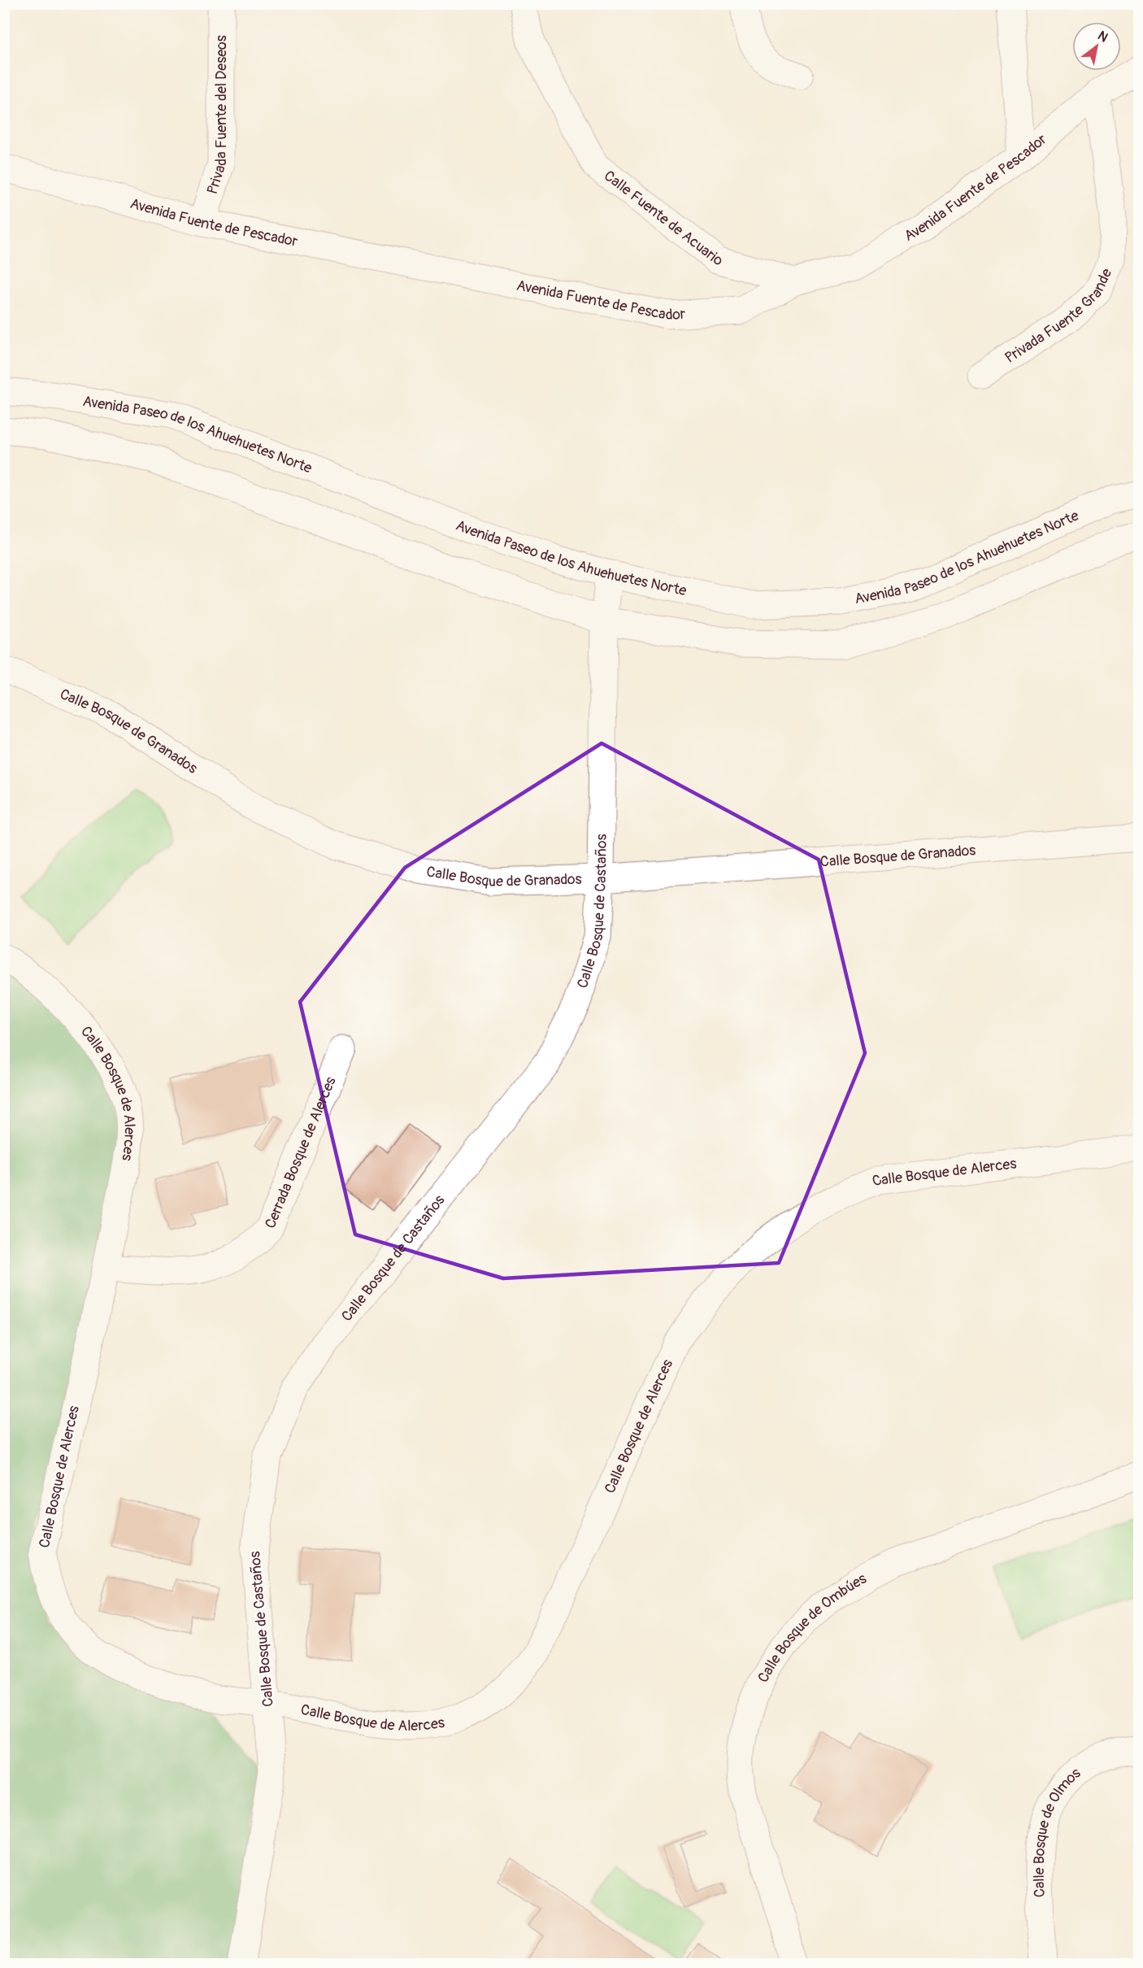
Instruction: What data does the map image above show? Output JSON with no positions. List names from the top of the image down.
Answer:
{
  "streets": {
    "street": [
      "Privada Fuente del Deseos",
      "Avenida Fuente de Pescador",
      "Calle Fuente de Acuario",
      "Privada Fuente Grande",
      "Avenida Paseo de los Ahuehuetes Norte",
      "Calle Bosque de Granados",
      "Calle Bosque de Castaños",
      "Calle Bosque de Alerces",
      "Cerrada Bosque de Alerces",
      "Calle Bosque de Ombúes",
      "Calle Bosque de Olmos"
    ]
  },
  "crossings": [
    ["Privada Fuente del Deseos", "Avenida Fuente de Pescador"],
    ["Avenida Fuente de Pescador", "Calle Fuente de Acuario"],
    ["Avenida Fuente de Pescador", "Privada Fuente Grande"],
    ["Avenida Paseo de los Ahuehuetes Norte", "Calle Bosque de Castaños"],
    ["Calle Bosque de Granados", "Calle Bosque de Castaños"],
    ["Calle Bosque de Castaños", "Calle Bosque de Alerces"],
    ["Calle Bosque de Alerces", "Cerrada Bosque de Alerces"]
  ],
  "north": "top right"
}
